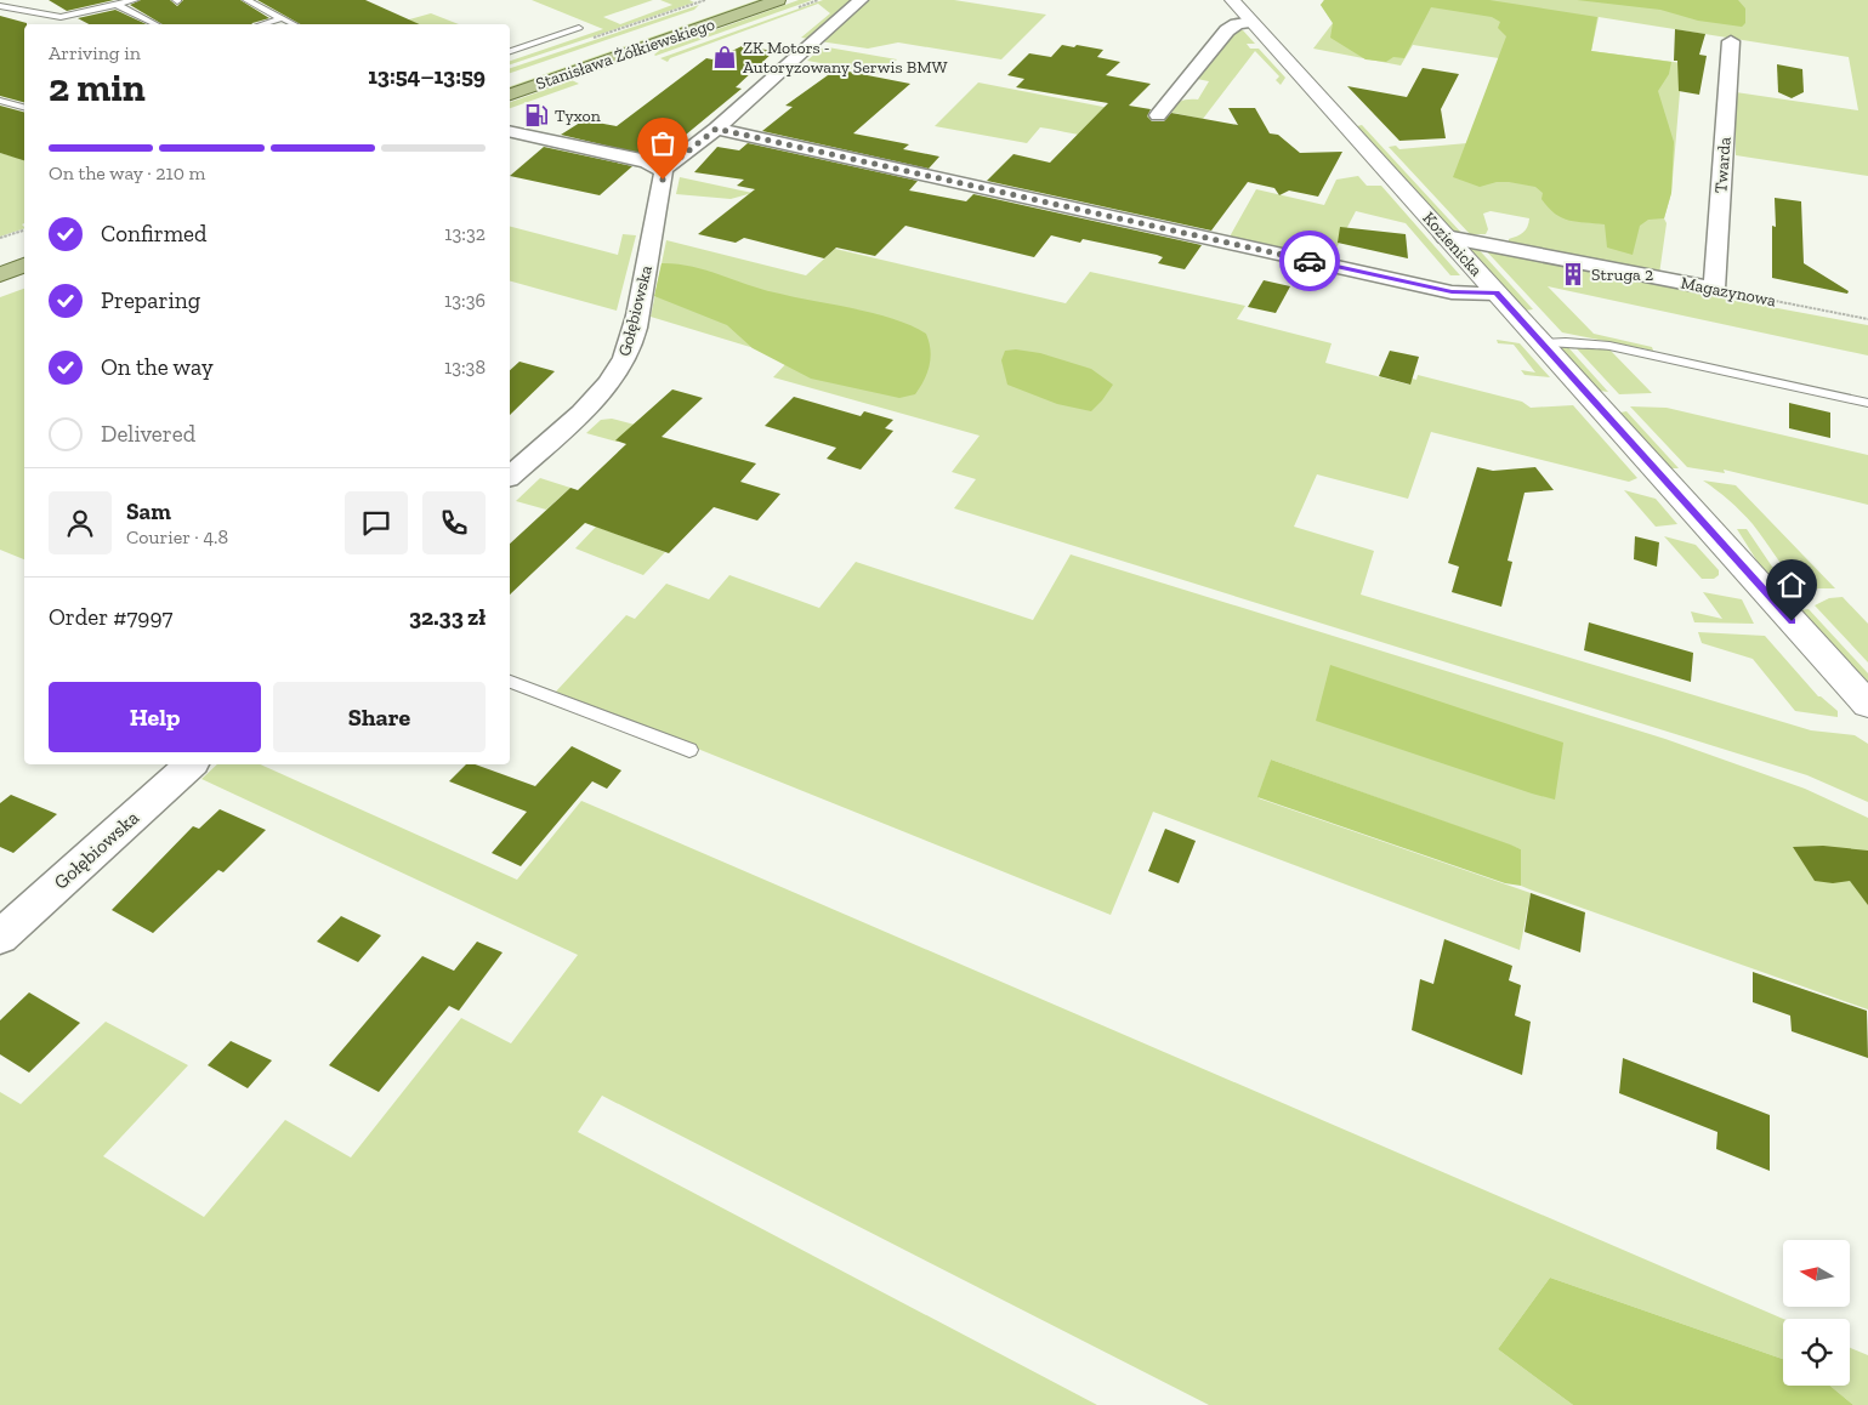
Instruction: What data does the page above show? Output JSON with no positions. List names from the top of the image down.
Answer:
{
  "streets": {
    "main road": ["Stanisława Żółkiewskiego", "Kozienicka"],
    "street": ["Twarda", "Magazynowa", "Gołębiowska"]
  },
  "crossings": [
    ["Twarda", "Magazynowa"],
    ["Kozienicka", "Magazynowa"]
  ],
  "places": {
    "shop": ["ZK Motors - Autoryzowany Serwis BMW"],
    "fuel station": ["Tyxon"],
    "building": ["Struga 2"]
  },
  "north": "left",
  "page": {
    "heading": ["2 min", "Arriving in", "13:54–13:59"],
    "panel": [
      "Sam",
      "Courier · 4.8",
      "Order #7997",
      "32.33 zł"
    ],
    "bar": "On the way · 210 m",
    "list": [
      ["Confirmed", "13:32"],
      ["Preparing", "13:36"],
      ["On the way", "13:38"],
      "Delivered"
    ],
    "buttons": ["Help", "Share"]
  }
}
